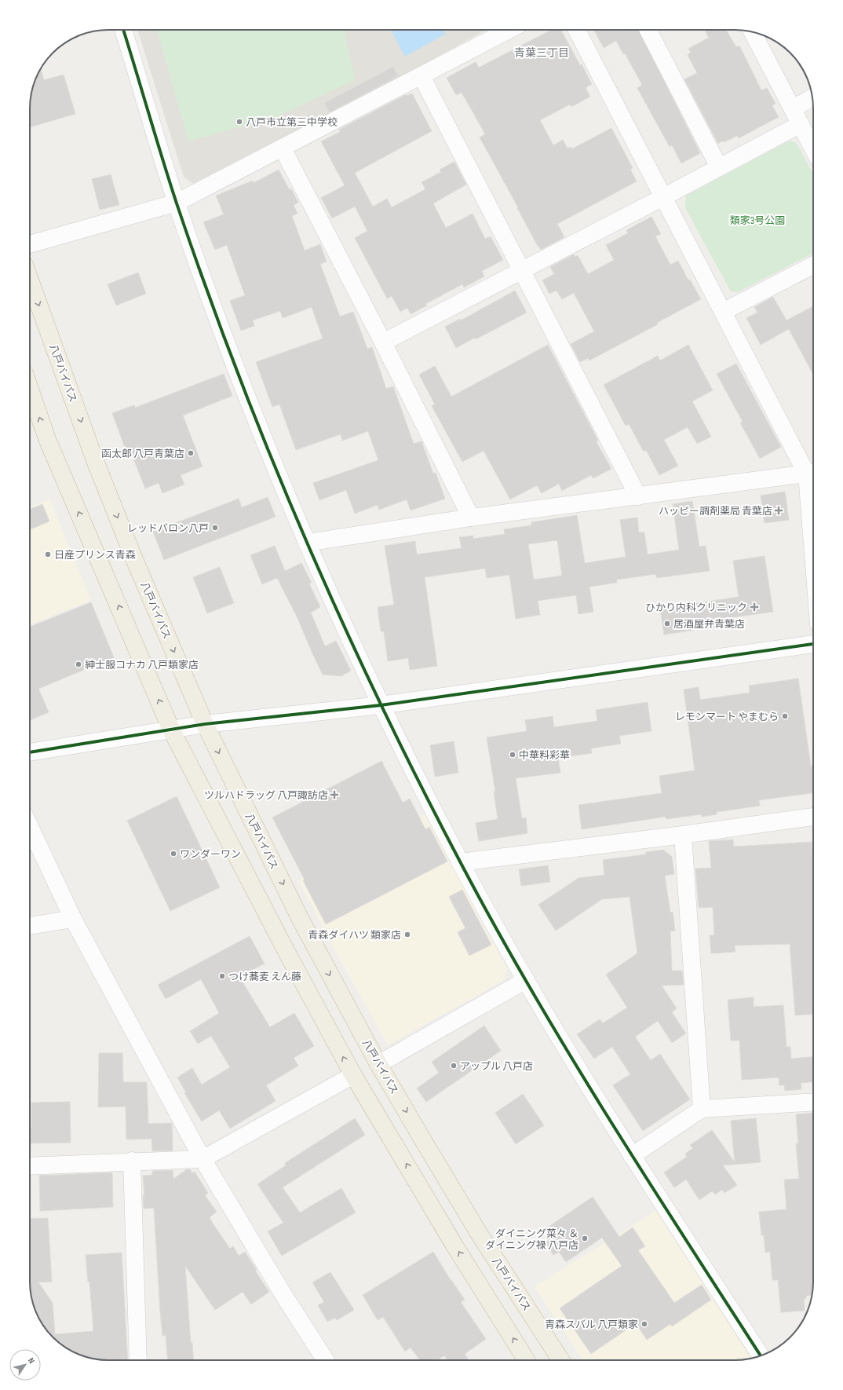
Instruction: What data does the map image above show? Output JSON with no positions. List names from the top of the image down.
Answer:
{
  "streets": {
    "highway": ["八戸バイパス"]
  },
  "districts": ["青葉三丁目"],
  "parks": ["類家3号公園"],
  "places": {
    "other": [
      "八戸市立第三中学校",
      "函太郎 八戸青葉店",
      "レッドバロン八戸",
      "日産プリンス青森",
      "居酒屋弁青葉店",
      "紳士服コナカ 八戸類家店",
      "レモンマート やまむら",
      "中華料彩華",
      "ワンダーワン",
      "青森ダイハツ 類家店",
      "つけ蕎麦 えん藤",
      "アップル 八戸店",
      "ダイニング菜々 ＆ ダイニング禄 八戸店",
      "青森スバル 八戸類家"
    ],
    "health": ["ハッピー調剤薬局 青葉店", "ひかり内科クリニック", "ツルハドラッグ 八戸諏訪店"]
  },
  "north": "top right"
}
